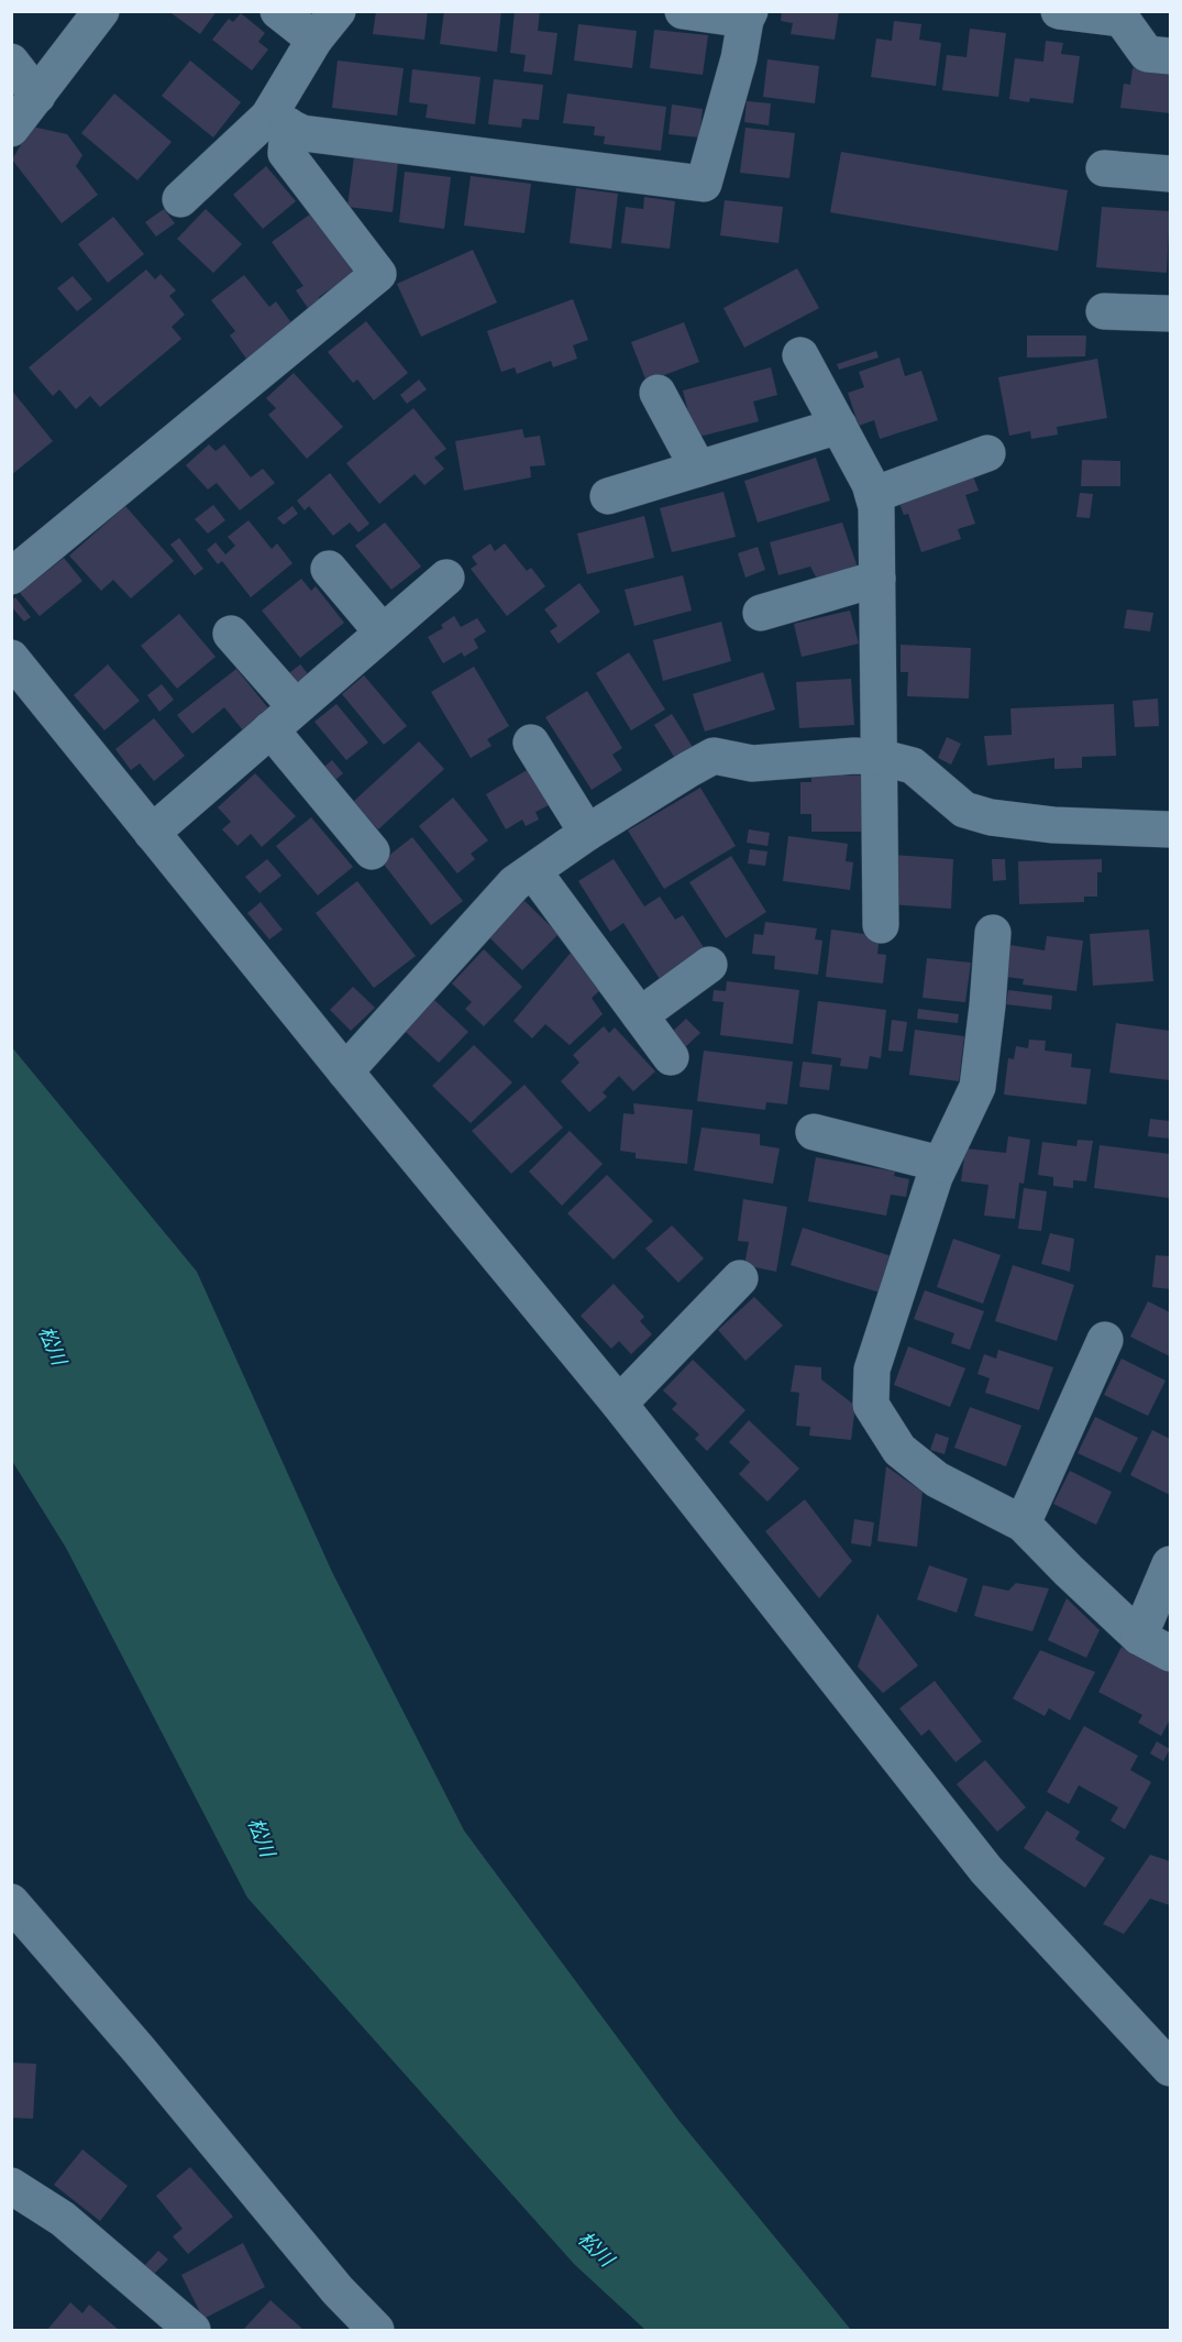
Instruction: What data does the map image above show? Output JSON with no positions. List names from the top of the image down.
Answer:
{
  "water": ["松川"]
}
